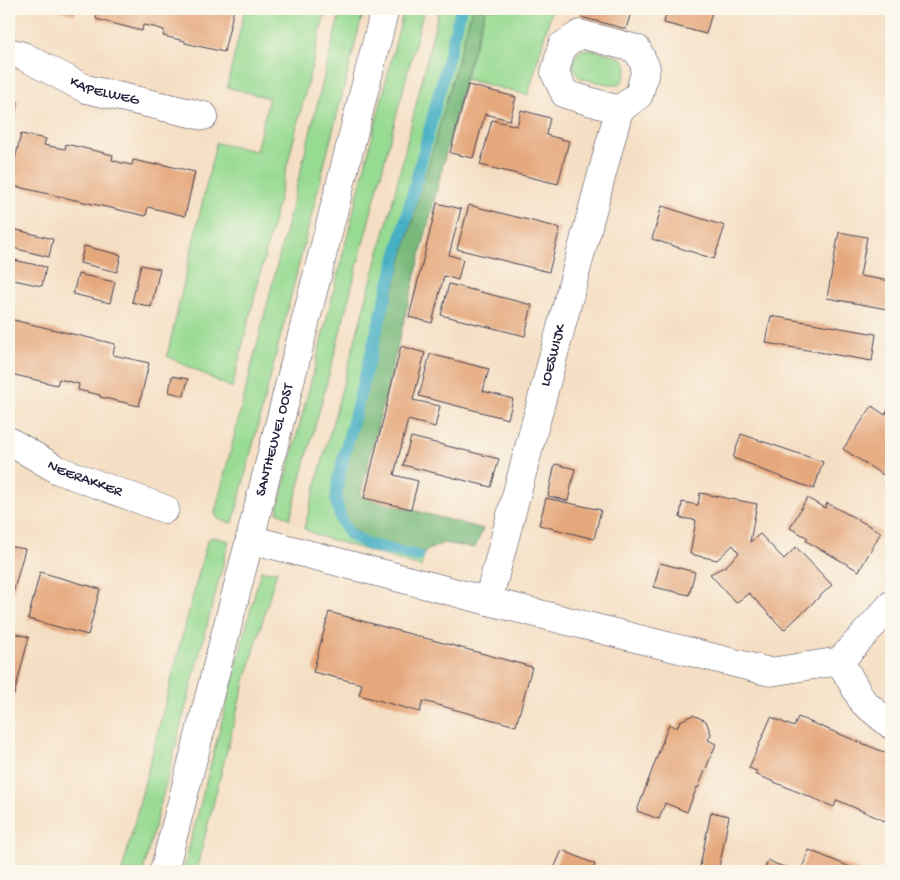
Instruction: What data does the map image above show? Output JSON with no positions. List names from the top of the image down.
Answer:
{
  "streets": {
    "street": [
      "KAPELWEG",
      "LOESWIJK",
      "SANTHEUVEL OOST",
      "NEERAKKER"
    ]
  }
}
